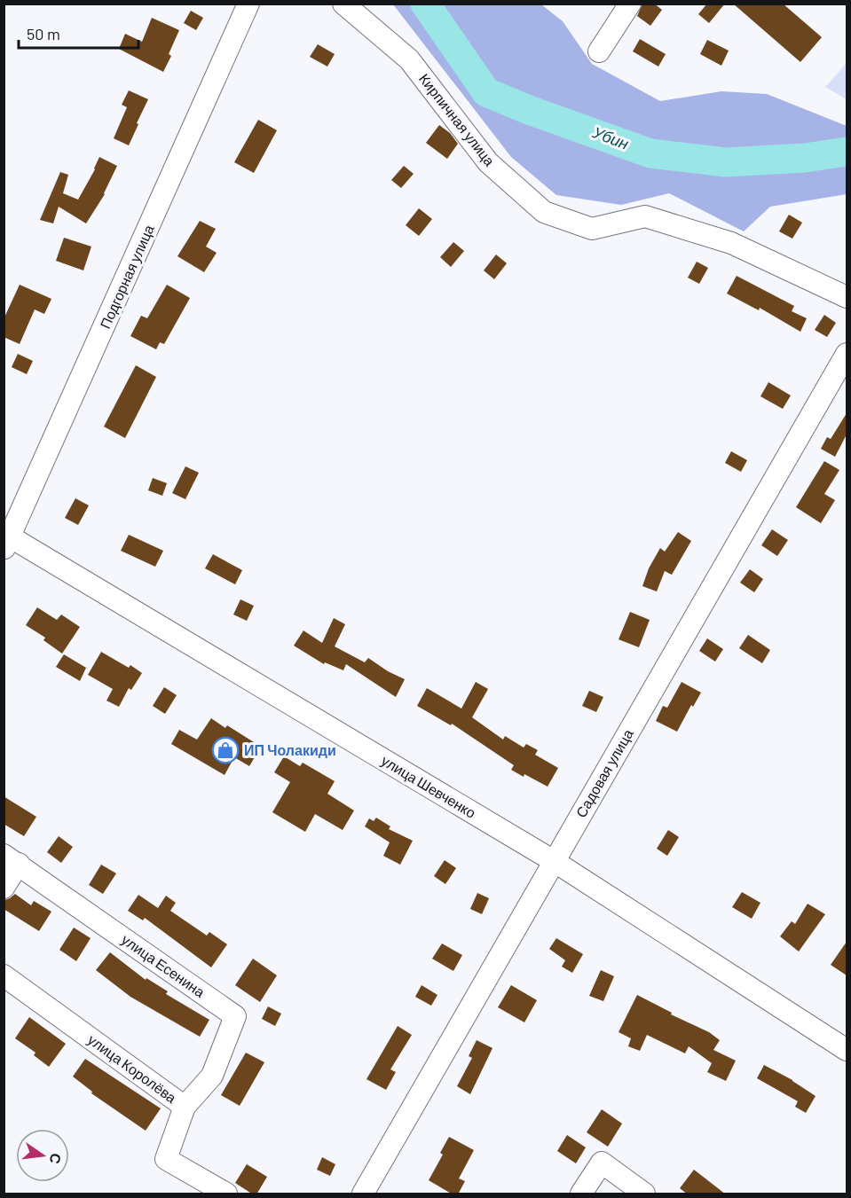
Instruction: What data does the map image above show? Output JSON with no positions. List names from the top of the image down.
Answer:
{
  "streets": {
    "street": [
      "Кирпичная улица",
      "Подгорная улица",
      "Садовая улица",
      "улица Шевченко",
      "улица Есенина",
      "улица Королёва"
    ]
  },
  "crossings": [
    ["Подгорная улица", "улица Шевченко"],
    ["Садовая улица", "улица Шевченко"],
    ["улица Есенина", "улица Королёва"]
  ],
  "water": ["Убин"],
  "places": {
    "shop": ["ИП Чолакиди"]
  },
  "scale_bar": "50 m",
  "north": "right"
}
